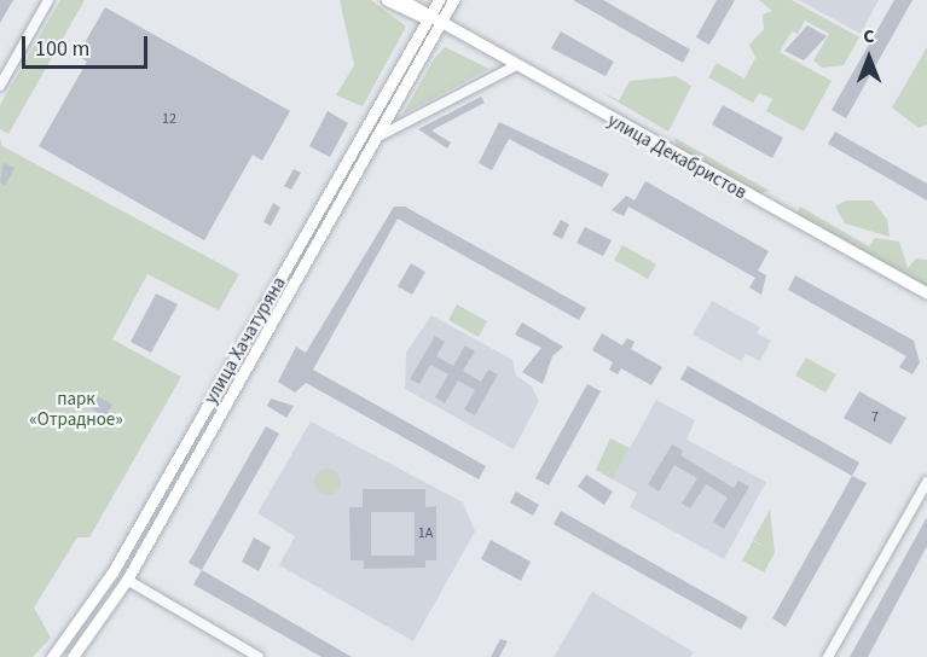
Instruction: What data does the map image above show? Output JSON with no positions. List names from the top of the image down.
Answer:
{
  "streets": {
    "main road": ["улица Декабристов", "улица Хачатуряна"]
  },
  "crossings": [
    ["улица Декабристов", "улица Хачатуряна"]
  ],
  "parks": ["парк «Отрадное»"],
  "house_numbers": ["12", "7", "1А"],
  "scale_bar": "100 m",
  "north": "top"
}
